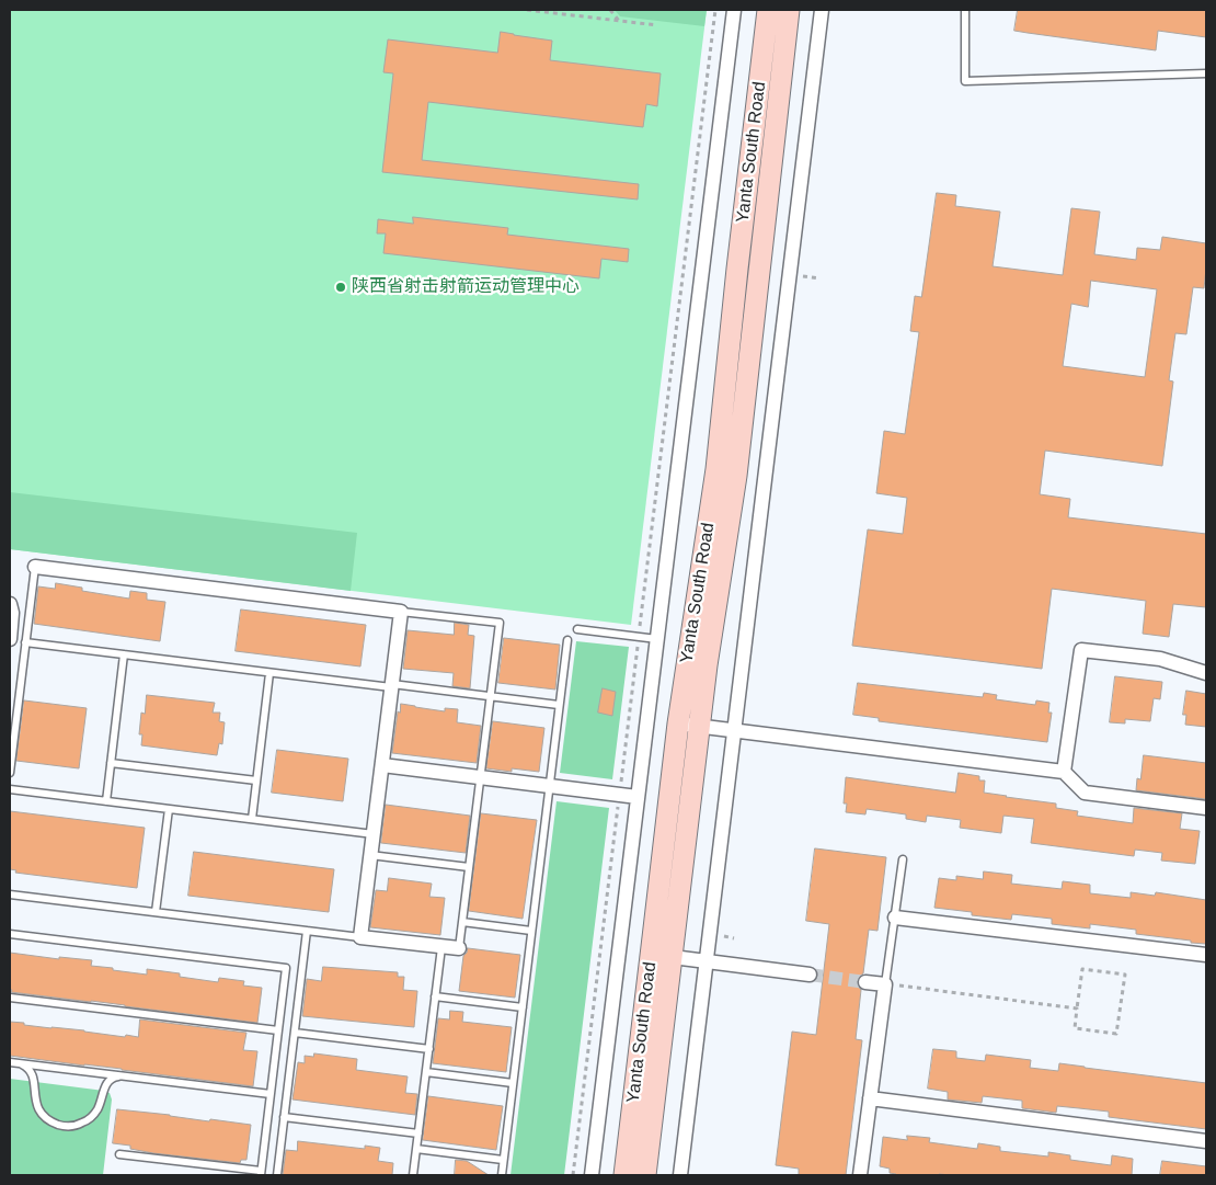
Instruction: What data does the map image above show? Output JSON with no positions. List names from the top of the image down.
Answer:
{
  "streets": {
    "main road": ["Yanta South Road"]
  },
  "places": ["陕西省射击射箭运动管理中心"]
}
